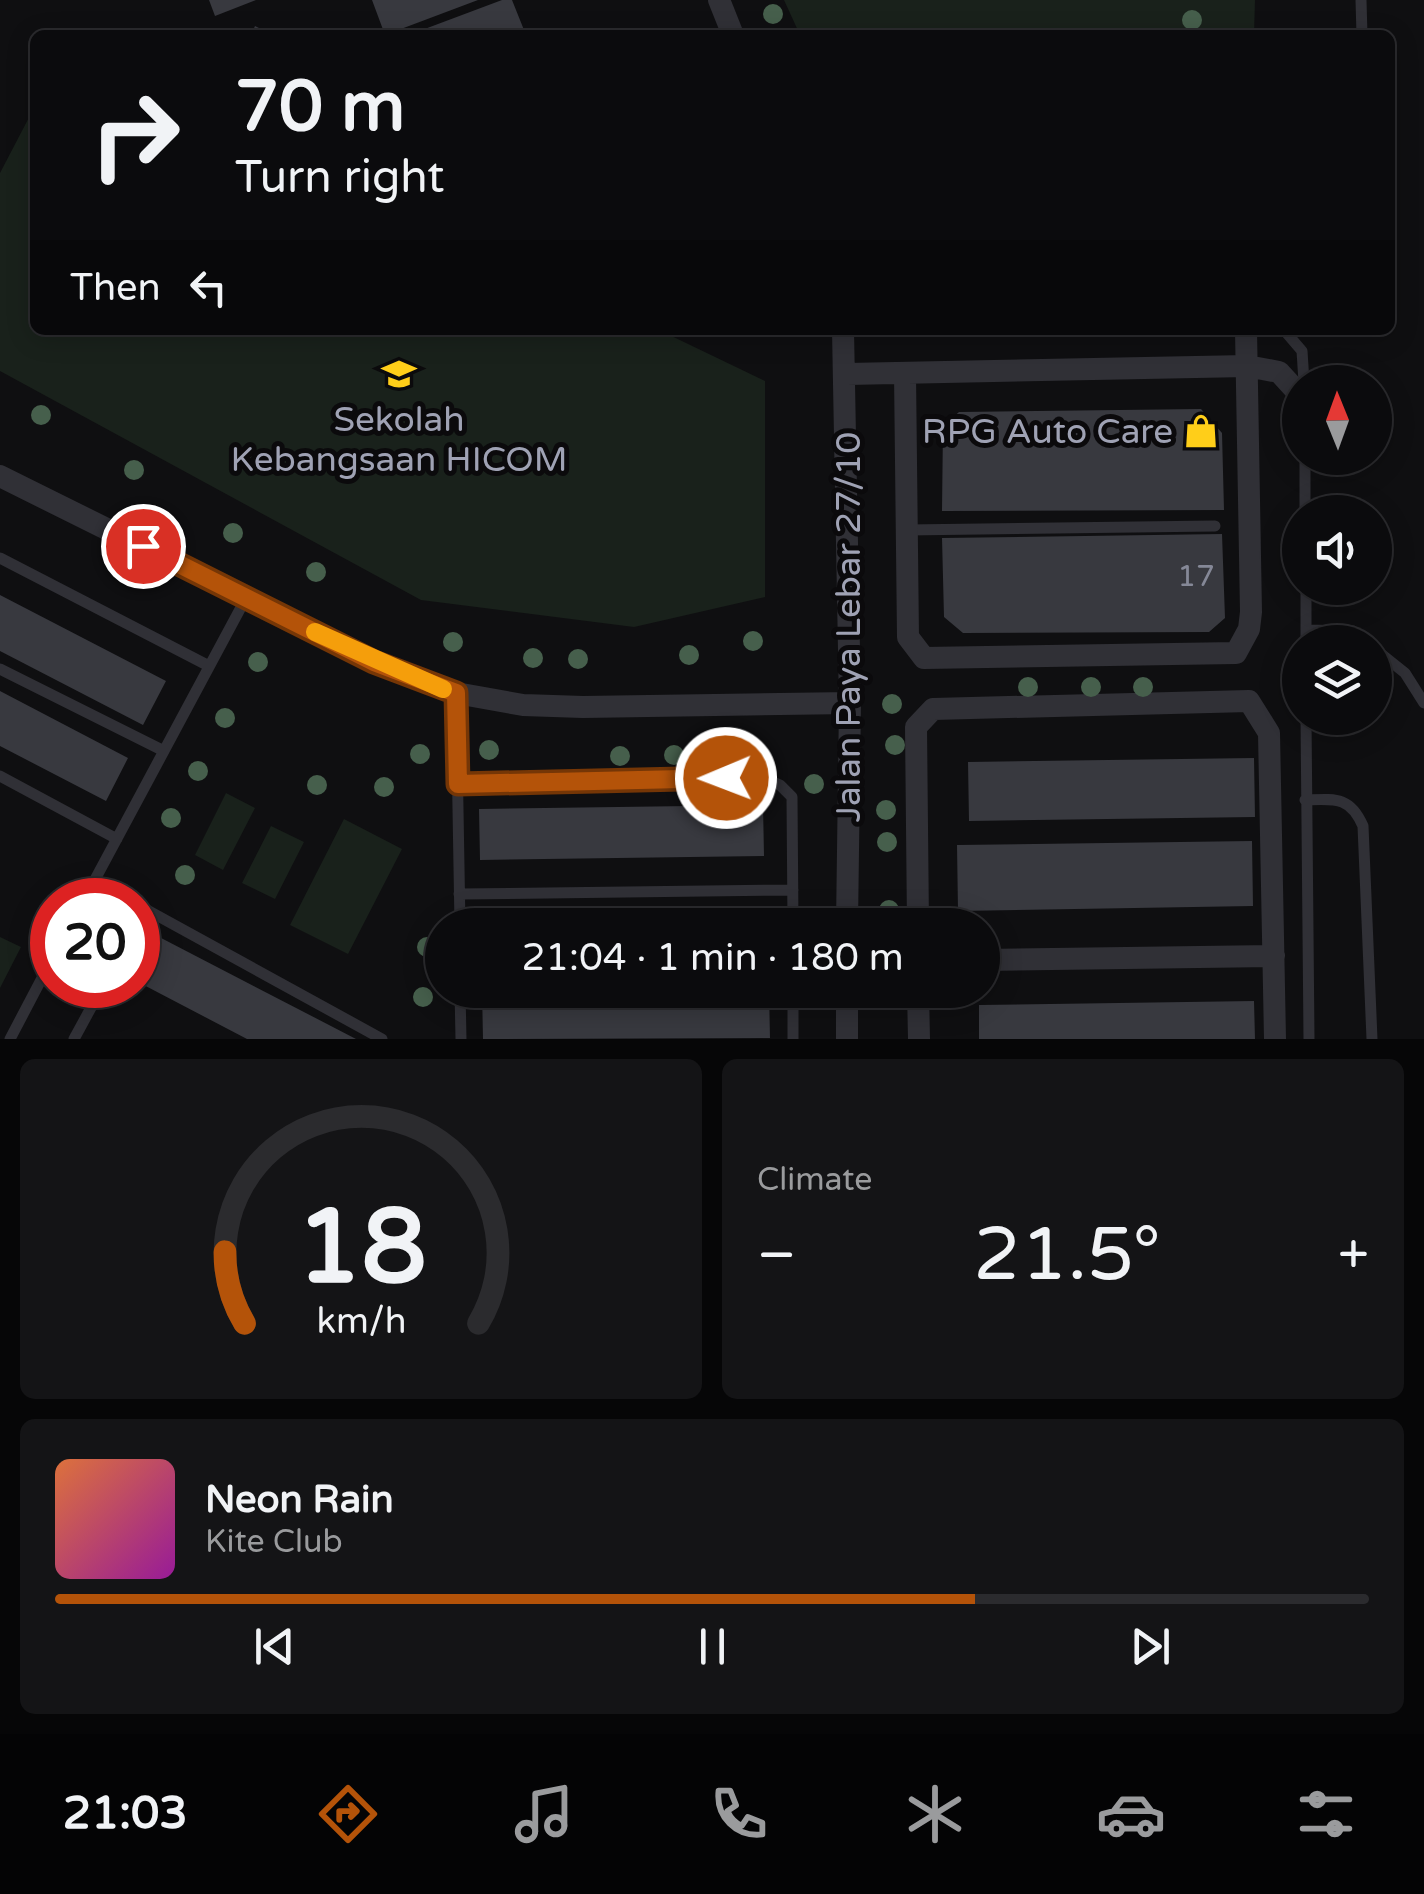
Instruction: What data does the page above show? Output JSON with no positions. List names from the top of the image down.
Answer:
{
  "streets": {
    "street": ["Jalan Paya Lebar 27/10"]
  },
  "places": {
    "school or university": ["Sekolah Kebangsaan HICOM"],
    "shop": ["RPG Auto Care"]
  },
  "house_numbers": ["17"],
  "north": "top",
  "page": {
    "turn": ["70 m", "Turn right"],
    "then": "Then",
    "limit": "20",
    "trip": "21:04 · 1 min · 180 m",
    "tile": "Climate",
    "heat": ["−", "21.5°", "+"],
    "song": ["Neon Rain", "Kite Club"],
    "tabs": "21:03",
    "gauge": ["18", "km/h"]
  }
}
